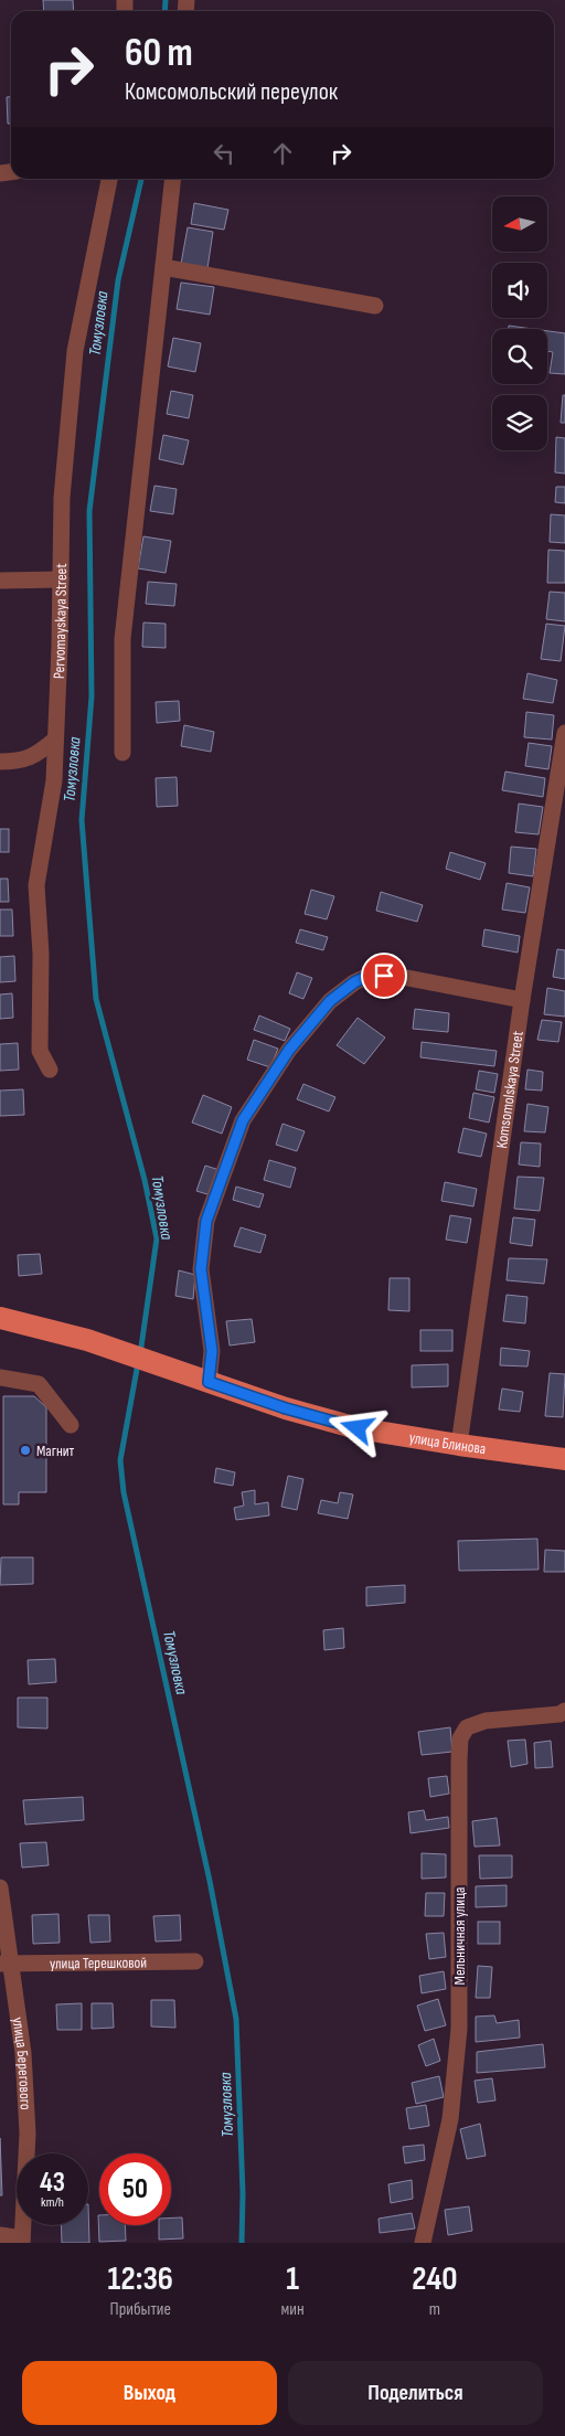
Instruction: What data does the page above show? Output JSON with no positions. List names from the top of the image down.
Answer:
{
  "streets": {
    "main road": ["улица Блинова"],
    "street": [
      "Pervomayskaya Street",
      "Komsomolskaya Street",
      "Мельничная улица",
      "улица Терешковой",
      "улица Берегового"
    ]
  },
  "crossings": [
    ["Komsomolskaya Street", "улица Блинова"],
    ["улица Терешковой", "улица Берегового"]
  ],
  "water": ["Томузловка"],
  "places": ["Магнит"],
  "north": "left",
  "page": {
    "turn": ["60 m", "Комсомольский переулок"],
    "speed": "43 km/h",
    "limit": "50",
    "eta": [
      "12:36",
      "Прибытие",
      "1",
      "мин",
      "240",
      "m"
    ],
    "buttons": ["Выход", "Поделиться"]
  }
}
